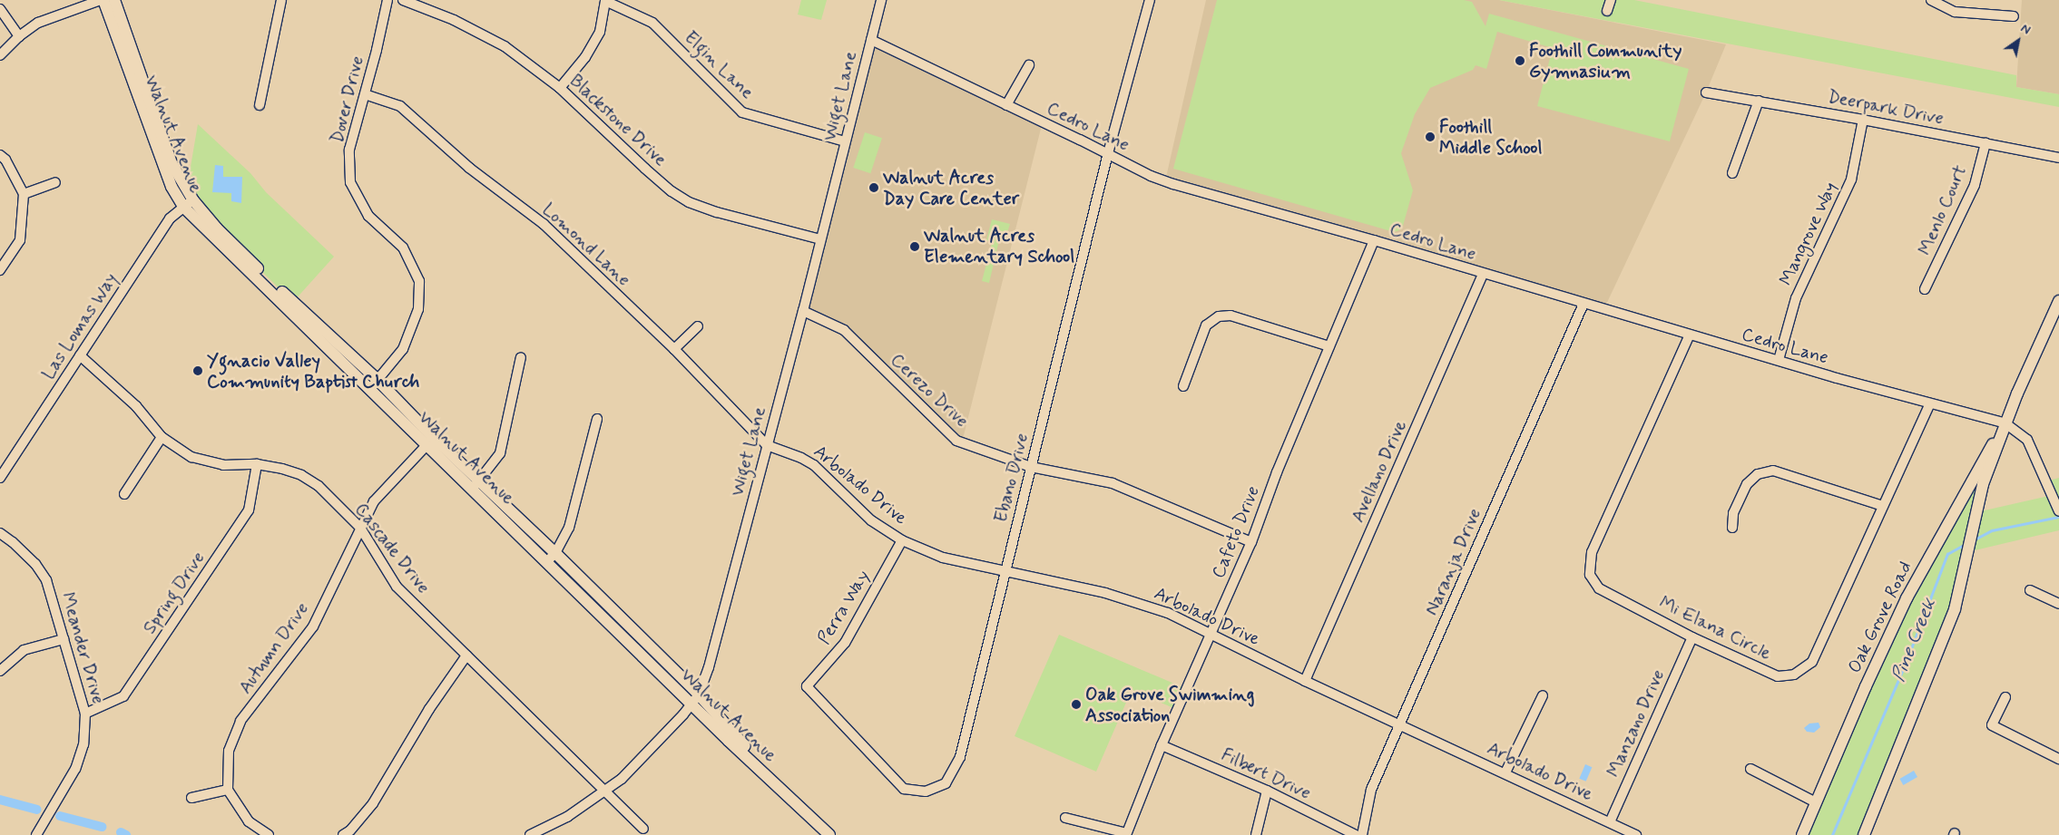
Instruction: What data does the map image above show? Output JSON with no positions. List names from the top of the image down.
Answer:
{
  "streets": {
    "street": [
      "Elgin Lane",
      "Wiget Lane",
      "Dover Drive",
      "Deerpark Drive",
      "Blackstone Drive",
      "Cedro Lane",
      "Walnut Avenue",
      "Menlo Court",
      "Mangrove Way",
      "Lomond Lane",
      "Las Lomas Way",
      "Cerezo Drive",
      "Avellano Drive",
      "Ebano Drive",
      "Arbolado Drive",
      "Cafeto Drive",
      "Cascade Drive",
      "Naranja Drive",
      "Spring Drive",
      "Perra Way",
      "Oak Grove Road",
      "Mi Elana Circle",
      "Meander Drive",
      "Autumn Drive",
      "Manzano Drive",
      "Filbert Drive"
    ]
  },
  "crossings": [
    ["Elgin Lane", "Wiget Lane"],
    ["Wiget Lane", "Blackstone Drive"],
    ["Wiget Lane", "Cedro Lane"],
    ["Wiget Lane", "Walnut Avenue"],
    ["Wiget Lane", "Lomond Lane"],
    ["Wiget Lane", "Cerezo Drive"],
    ["Wiget Lane", "Arbolado Drive"],
    ["Wiget Lane", "Cascade Drive"],
    ["Dover Drive", "Walnut Avenue"],
    ["Dover Drive", "Lomond Lane"],
    ["Deerpark Drive", "Menlo Court"],
    ["Deerpark Drive", "Mangrove Way"],
    ["Cedro Lane", "Mangrove Way"],
    ["Cedro Lane", "Avellano Drive"],
    ["Cedro Lane", "Ebano Drive"],
    ["Cedro Lane", "Cafeto Drive"],
    ["Cedro Lane", "Naranja Drive"],
    ["Cedro Lane", "Oak Grove Road"],
    ["Cedro Lane", "Mi Elana Circle"],
    ["Walnut Avenue", "Las Lomas Way"],
    ["Walnut Avenue", "Autumn Drive"],
    ["Lomond Lane", "Arbolado Drive"],
    ["Las Lomas Way", "Cascade Drive"],
    ["Cerezo Drive", "Ebano Drive"],
    ["Cerezo Drive", "Cafeto Drive"],
    ["Avellano Drive", "Arbolado Drive"],
    ["Ebano Drive", "Arbolado Drive"],
    ["Ebano Drive", "Perra Way"],
    ["Arbolado Drive", "Cafeto Drive"],
    ["Arbolado Drive", "Naranja Drive"],
    ["Arbolado Drive", "Perra Way"],
    ["Arbolado Drive", "Manzano Drive"],
    ["Cafeto Drive", "Filbert Drive"],
    ["Cascade Drive", "Spring Drive"],
    ["Cascade Drive", "Autumn Drive"],
    ["Spring Drive", "Meander Drive"],
    ["Mi Elana Circle", "Manzano Drive"]
  ],
  "water": ["Pine Creek"],
  "places": [
    "Foothill Community Gymnasium",
    "Foothill Middle School",
    "Walnut Acres Day Care Center",
    "Walnut Acres Elementary School",
    "Ygnacio Valley Community Baptist Church",
    "Oak Grove Swimming Association"
  ],
  "north": "top right"
}
